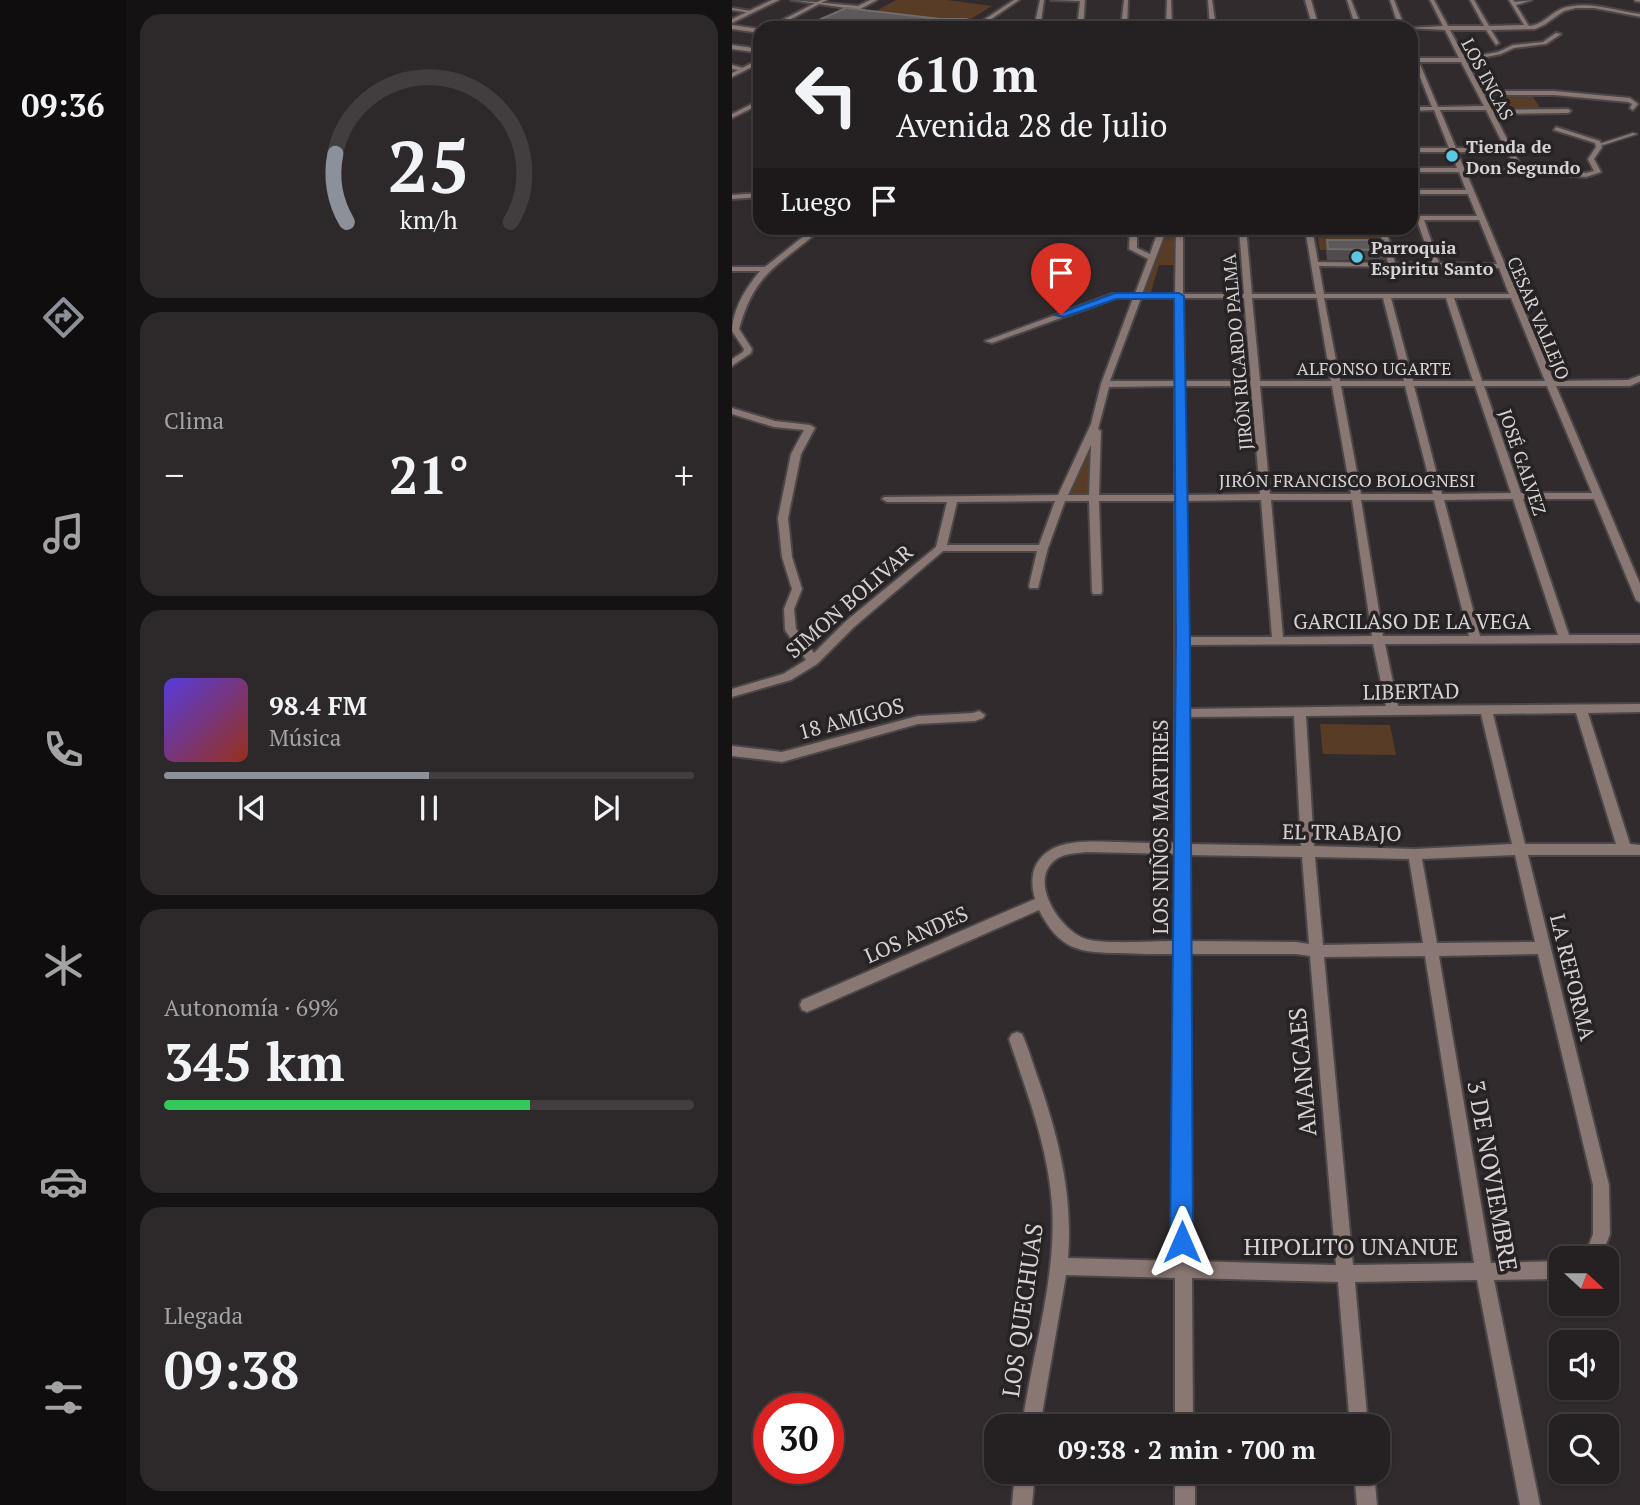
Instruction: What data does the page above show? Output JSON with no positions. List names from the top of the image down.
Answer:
{
  "streets": {
    "street": [
      "LOS INCAS",
      "CESAR VALLEJO",
      "JIRÓN RICARDO PALMA",
      "ALFONSO UGARTE",
      "JOSÉ GALVEZ",
      "JIRÓN FRANCISCO BOLOGNESI",
      "SIMON BOLIVAR",
      "GARCILASO DE LA VEGA",
      "LIBERTAD",
      "18 AMIGOS",
      "LOS NIÑOS MARTIRES",
      "EL TRABAJO",
      "LOS ANDES",
      "LA REFORMA",
      "AMANCAES",
      "3 DE NOVIEMBRE",
      "HIPOLITO UNANUE",
      "LOS QUECHUAS"
    ]
  },
  "crossings": [
    ["CESAR VALLEJO", "ALFONSO UGARTE"],
    ["CESAR VALLEJO", "JIRÓN FRANCISCO BOLOGNESI"],
    ["JIRÓN RICARDO PALMA", "ALFONSO UGARTE"],
    ["JIRÓN RICARDO PALMA", "JIRÓN FRANCISCO BOLOGNESI"],
    ["JIRÓN RICARDO PALMA", "GARCILASO DE LA VEGA"],
    ["ALFONSO UGARTE", "JOSÉ GALVEZ"],
    ["ALFONSO UGARTE", "LOS NIÑOS MARTIRES"],
    ["JOSÉ GALVEZ", "JIRÓN FRANCISCO BOLOGNESI"],
    ["JOSÉ GALVEZ", "GARCILASO DE LA VEGA"],
    ["JIRÓN FRANCISCO BOLOGNESI", "SIMON BOLIVAR"],
    ["JIRÓN FRANCISCO BOLOGNESI", "LOS NIÑOS MARTIRES"],
    ["GARCILASO DE LA VEGA", "LOS NIÑOS MARTIRES"],
    ["LIBERTAD", "LOS NIÑOS MARTIRES"],
    ["LIBERTAD", "LA REFORMA"],
    ["LIBERTAD", "AMANCAES"],
    ["LOS NIÑOS MARTIRES", "EL TRABAJO"],
    ["LOS NIÑOS MARTIRES", "HIPOLITO UNANUE"],
    ["EL TRABAJO", "LOS ANDES"],
    ["EL TRABAJO", "LA REFORMA"],
    ["EL TRABAJO", "AMANCAES"],
    ["EL TRABAJO", "3 DE NOVIEMBRE"],
    ["AMANCAES", "HIPOLITO UNANUE"],
    ["3 DE NOVIEMBRE", "HIPOLITO UNANUE"],
    ["HIPOLITO UNANUE", "LOS QUECHUAS"]
  ],
  "places": ["Tienda de Don Segundo", "Parroquia Espiritu Santo"],
  "north": "right",
  "page": {
    "tabs": "09:36",
    "turn": ["610 m", "Avenida 28 de Julio"],
    "then": "Luego",
    "tile": [
      "Clima",
      ["Autonomía · 69%", "345 km"],
      ["Llegada", "09:38"]
    ],
    "heat": ["−", "21°", "+"],
    "song": ["98.4 FM", "Música"],
    "limit": "30",
    "trip": "09:38 · 2 min · 700 m",
    "gauge": ["25", "km/h"]
  }
}
